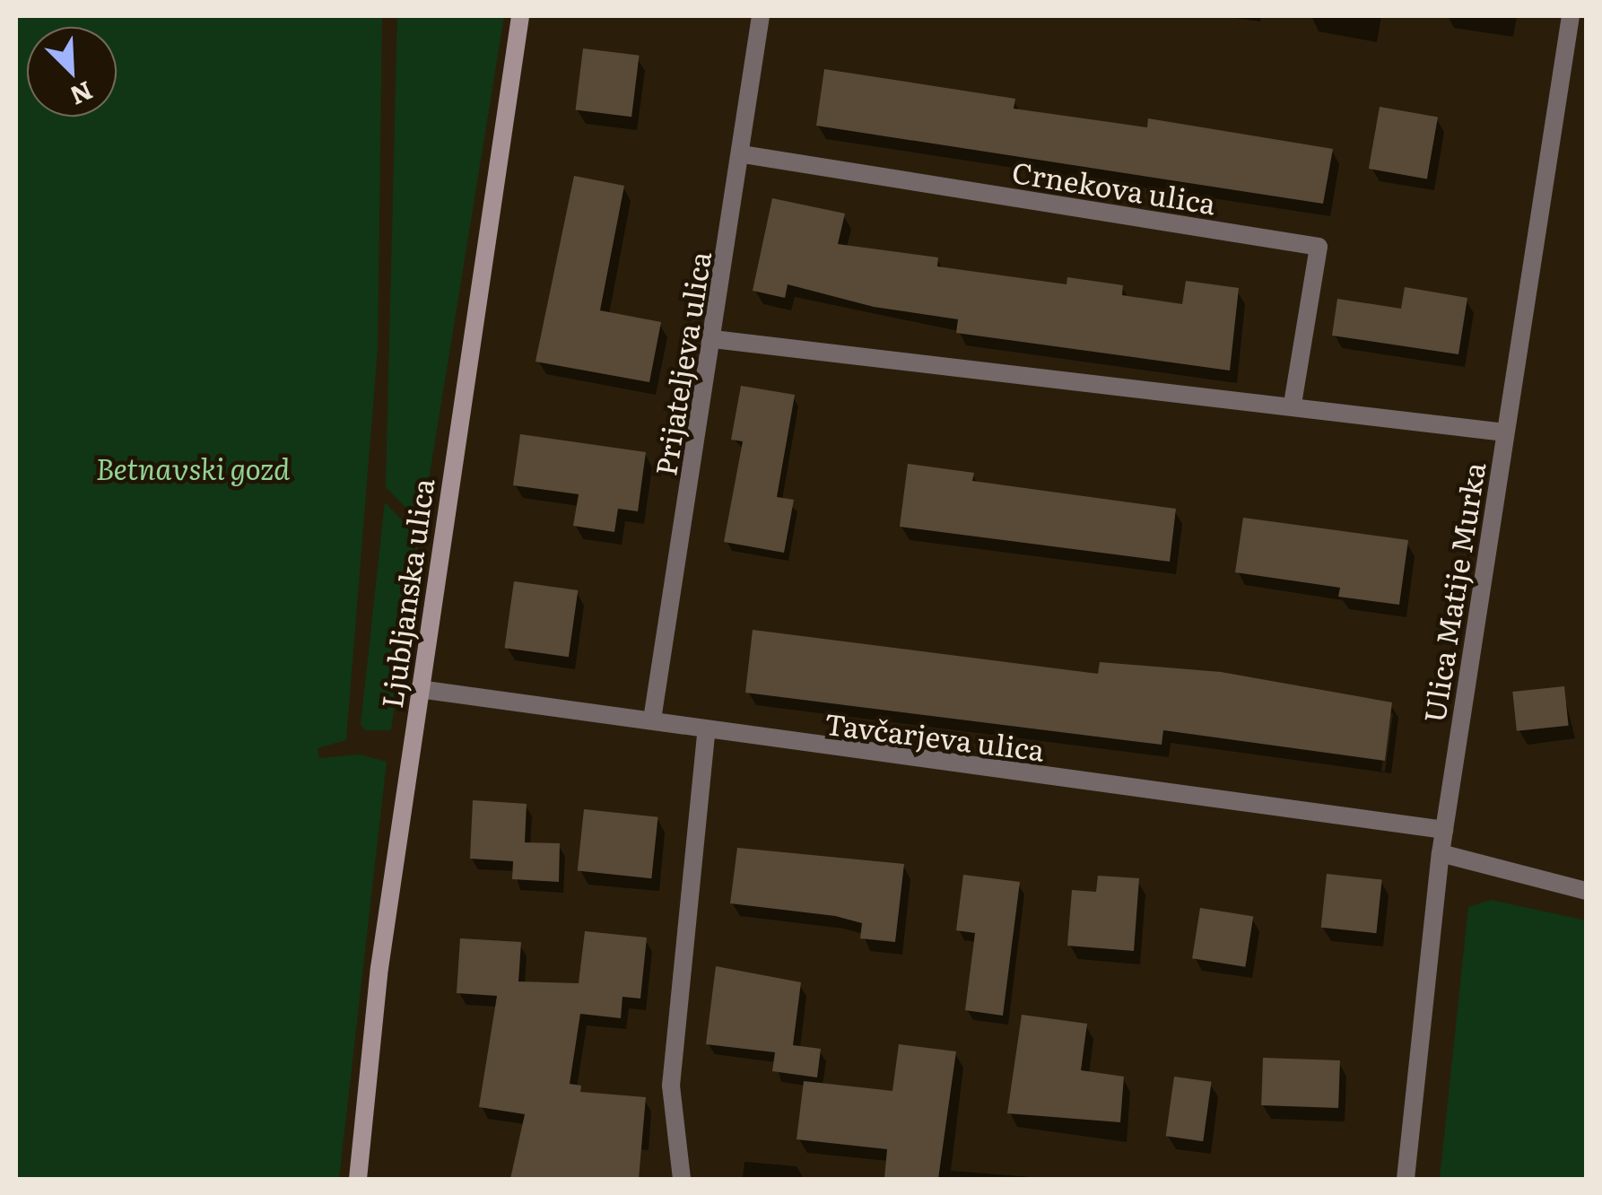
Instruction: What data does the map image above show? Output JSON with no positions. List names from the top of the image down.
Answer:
{
  "streets": {
    "street": [
      "Crnekova ulica",
      "Prijateljeva ulica",
      "Ulica Matije Murka",
      "Ljubljanska ulica",
      "Tavčarjeva ulica"
    ]
  },
  "crossings": [
    ["Crnekova ulica", "Prijateljeva ulica"],
    ["Prijateljeva ulica", "Tavčarjeva ulica"],
    ["Ulica Matije Murka", "Tavčarjeva ulica"],
    ["Ljubljanska ulica", "Tavčarjeva ulica"]
  ],
  "parks": ["Betnavski gozd"],
  "north": "bottom right"
}
